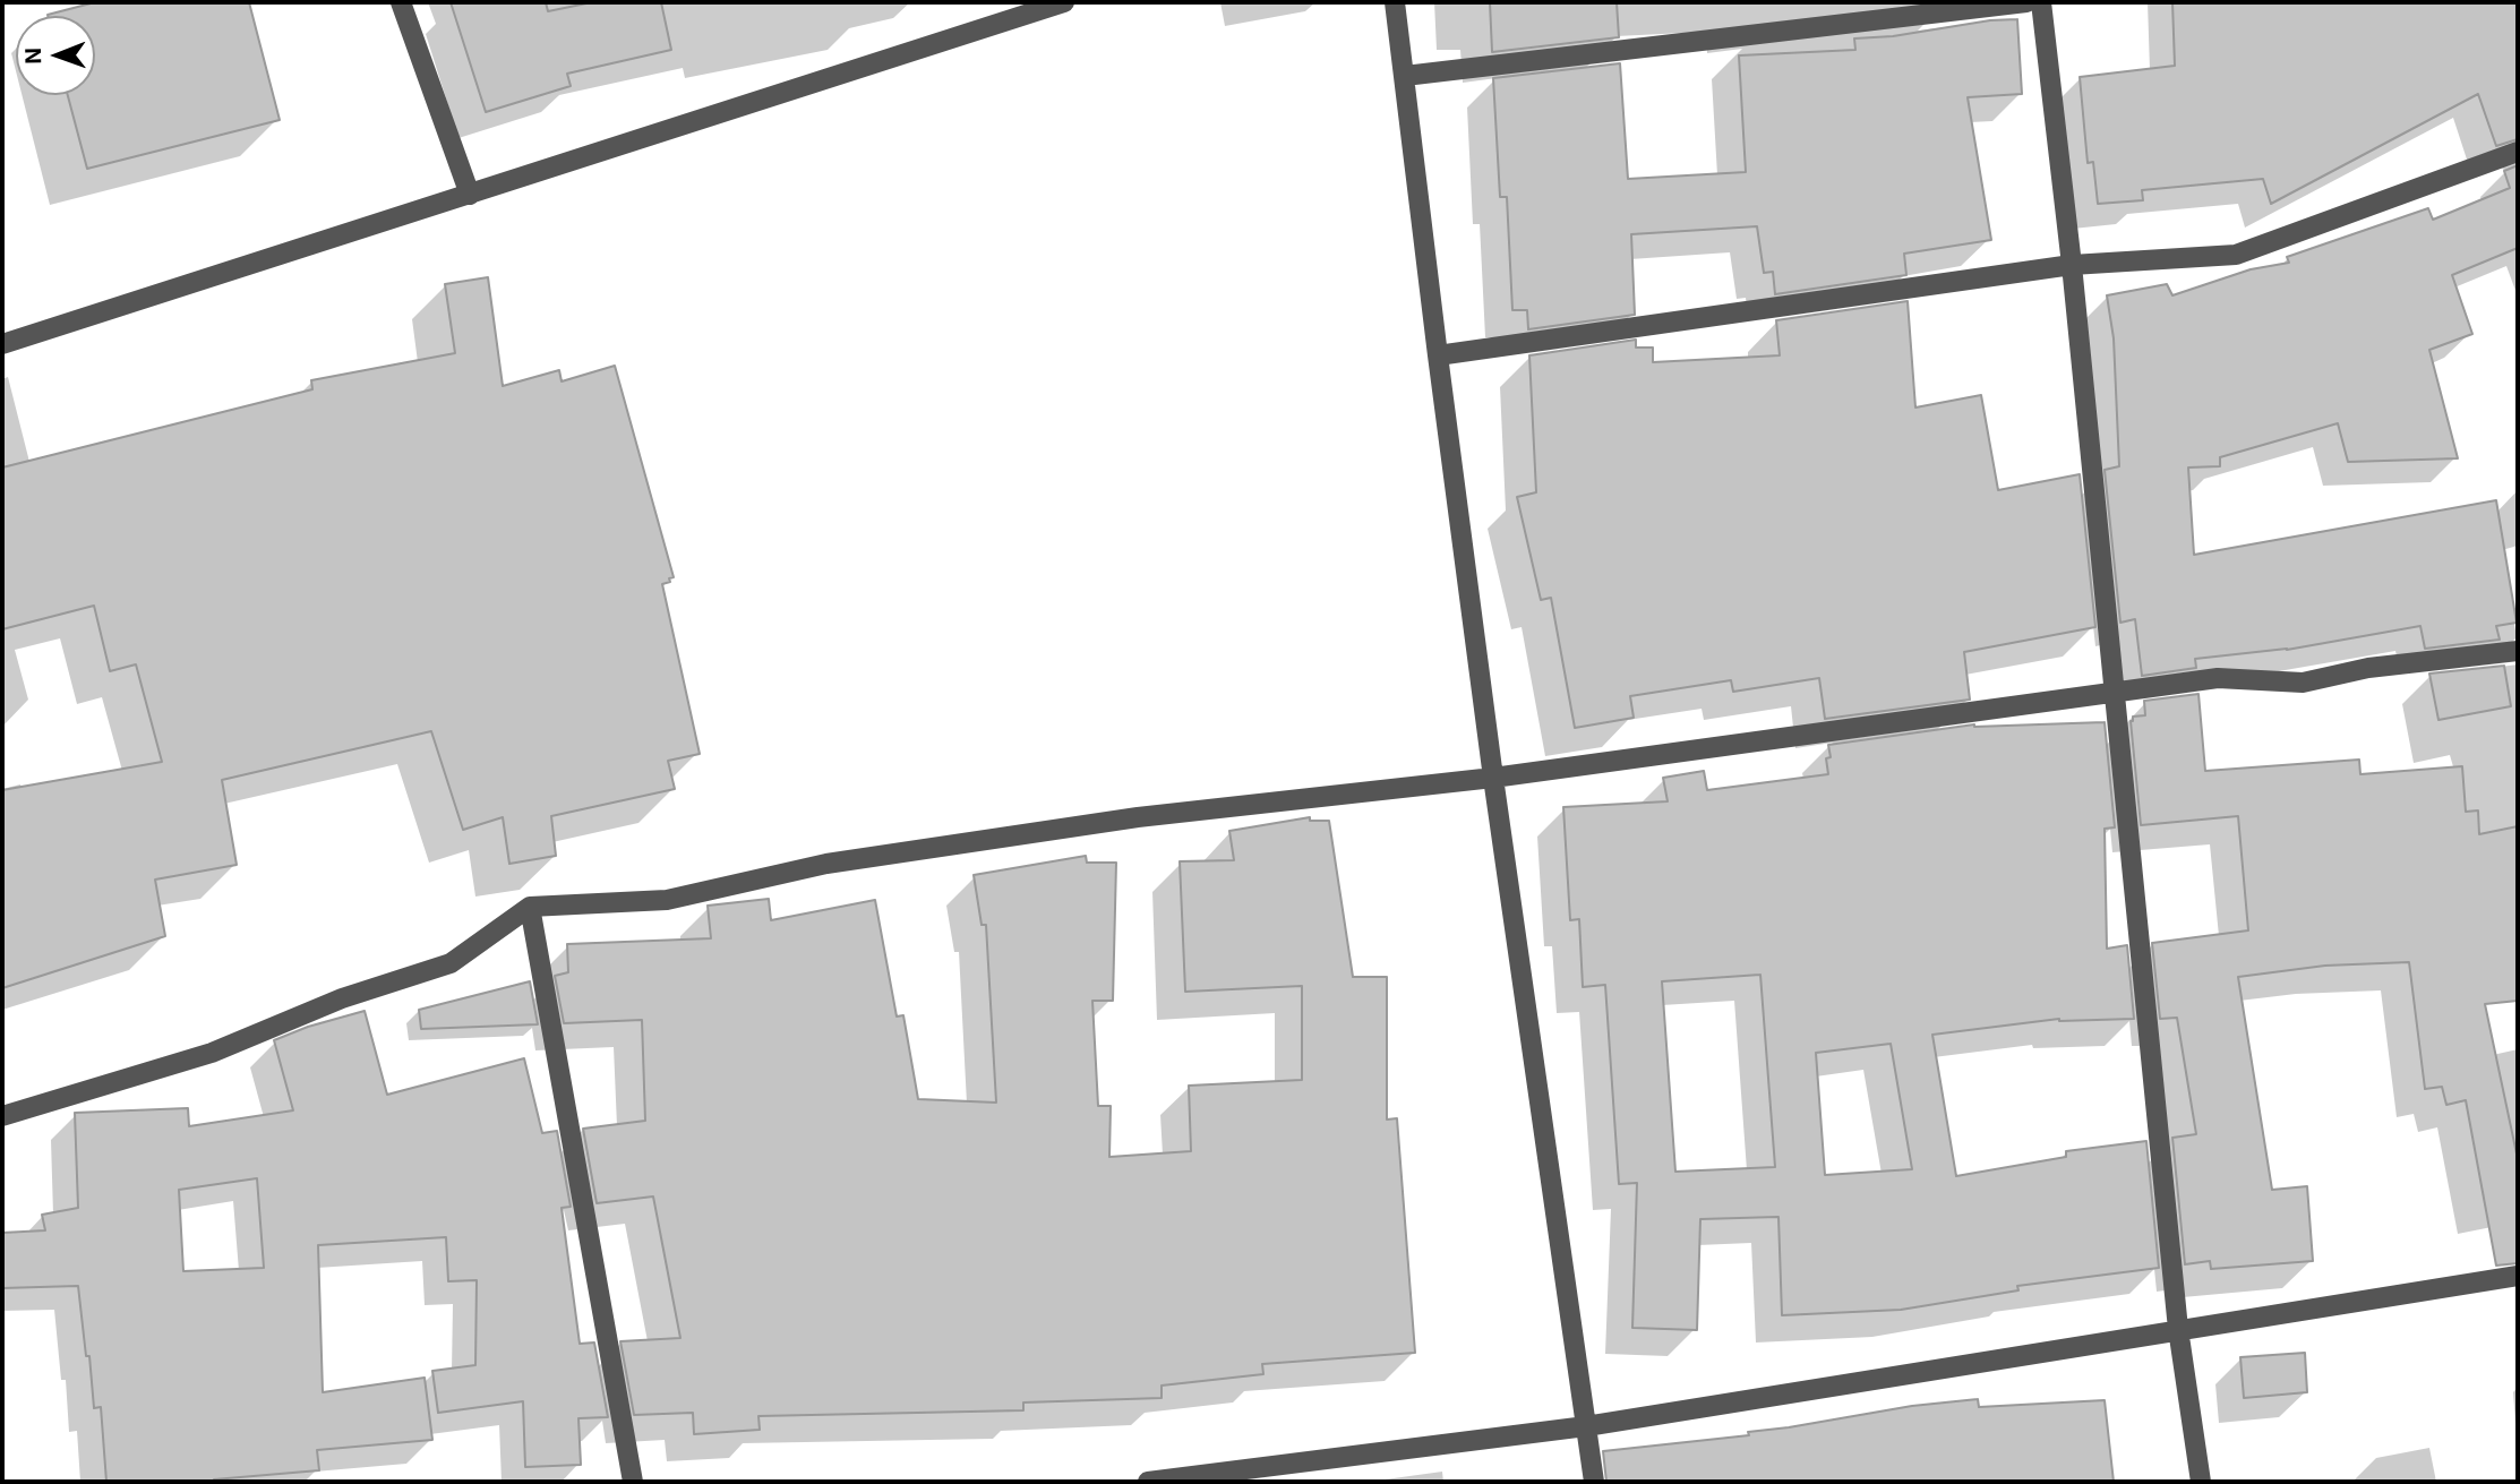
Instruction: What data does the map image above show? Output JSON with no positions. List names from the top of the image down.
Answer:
{
  "north": "left"
}
